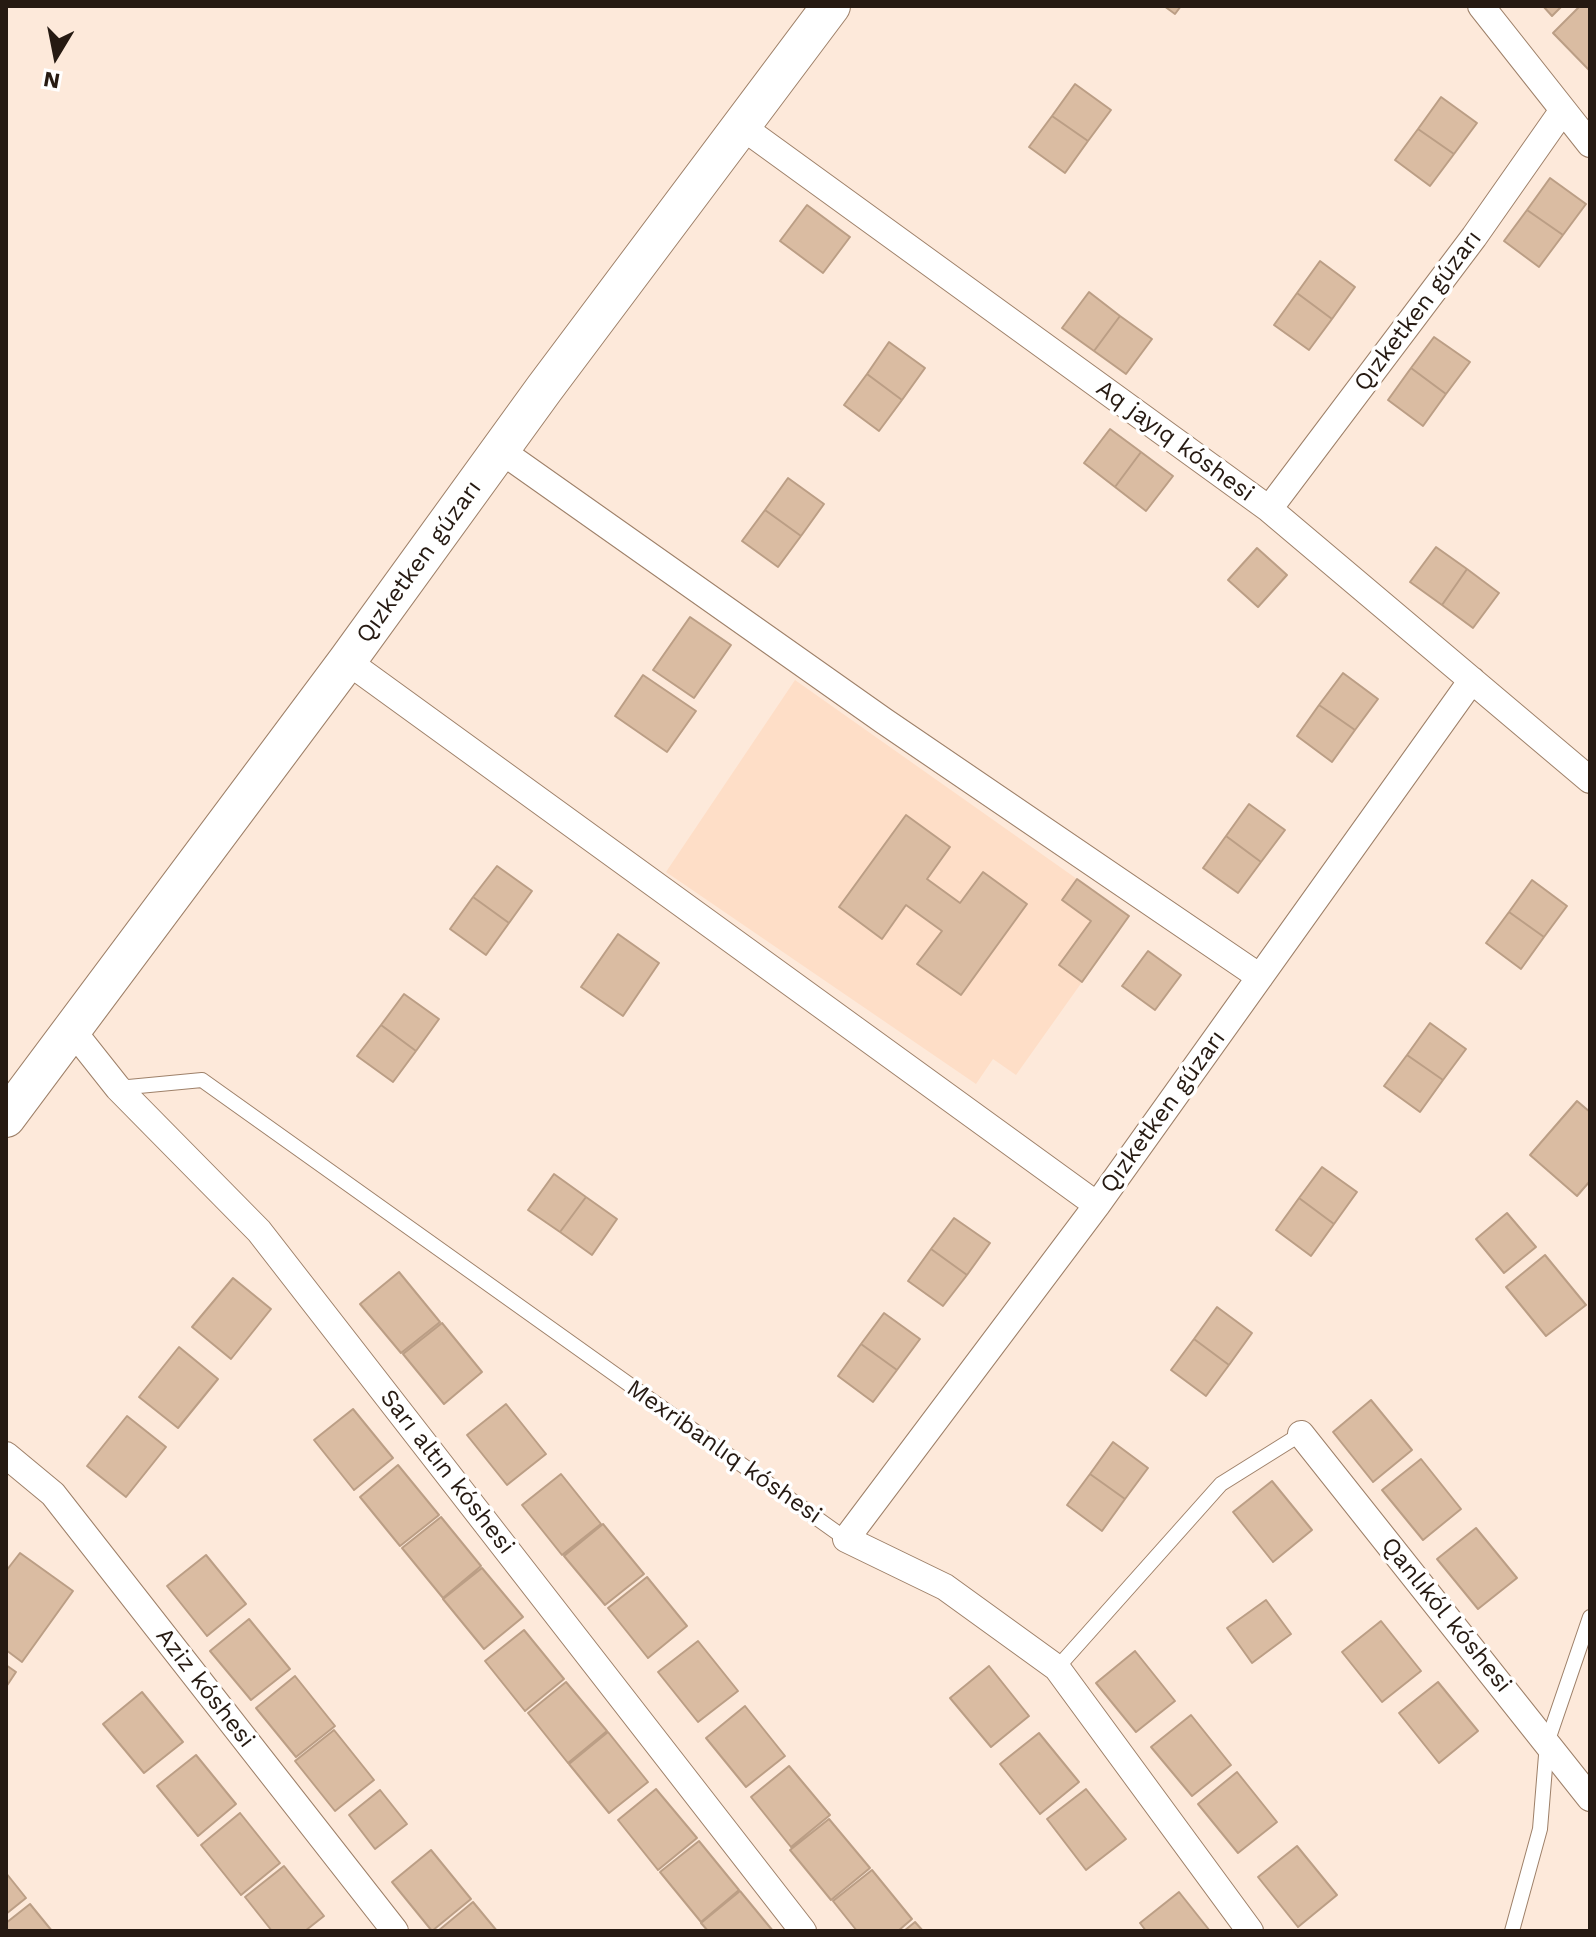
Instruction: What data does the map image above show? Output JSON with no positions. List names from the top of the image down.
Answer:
{
  "streets": {
    "street": [
      "Qızketken gúzarı",
      "Aq jayıq kóshesi",
      "Mexribanlıq kóshesi",
      "Sarı altın kóshesi",
      "Qanlıkól kóshesi",
      "Aziz kóshesi"
    ]
  },
  "crossings": [
    ["Qızketken gúzarı", "Aq jayıq kóshesi"],
    ["Qızketken gúzarı", "Mexribanlıq kóshesi"],
    ["Qızketken gúzarı", "Sarı altın kóshesi"],
    ["Mexribanlıq kóshesi", "Sarı altın kóshesi"]
  ],
  "north": "bottom"
}
